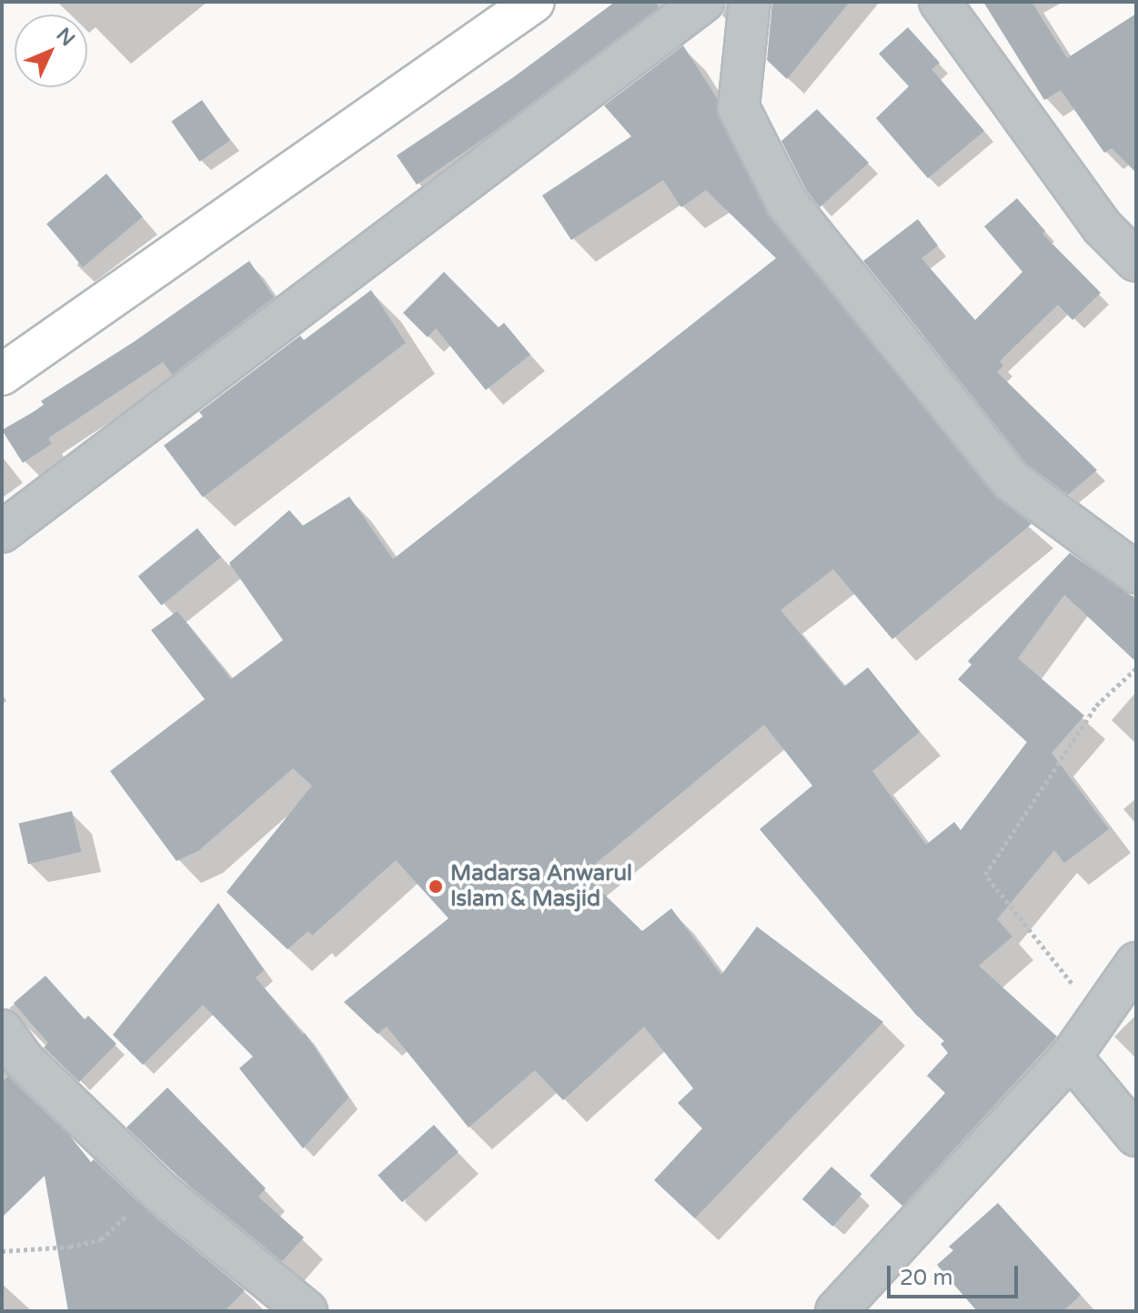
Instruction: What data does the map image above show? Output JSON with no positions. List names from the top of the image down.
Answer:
{
  "places": ["Madarsa Anwarul Islam & Masjid"],
  "scale_bar": "20 m",
  "north": "top right"
}
